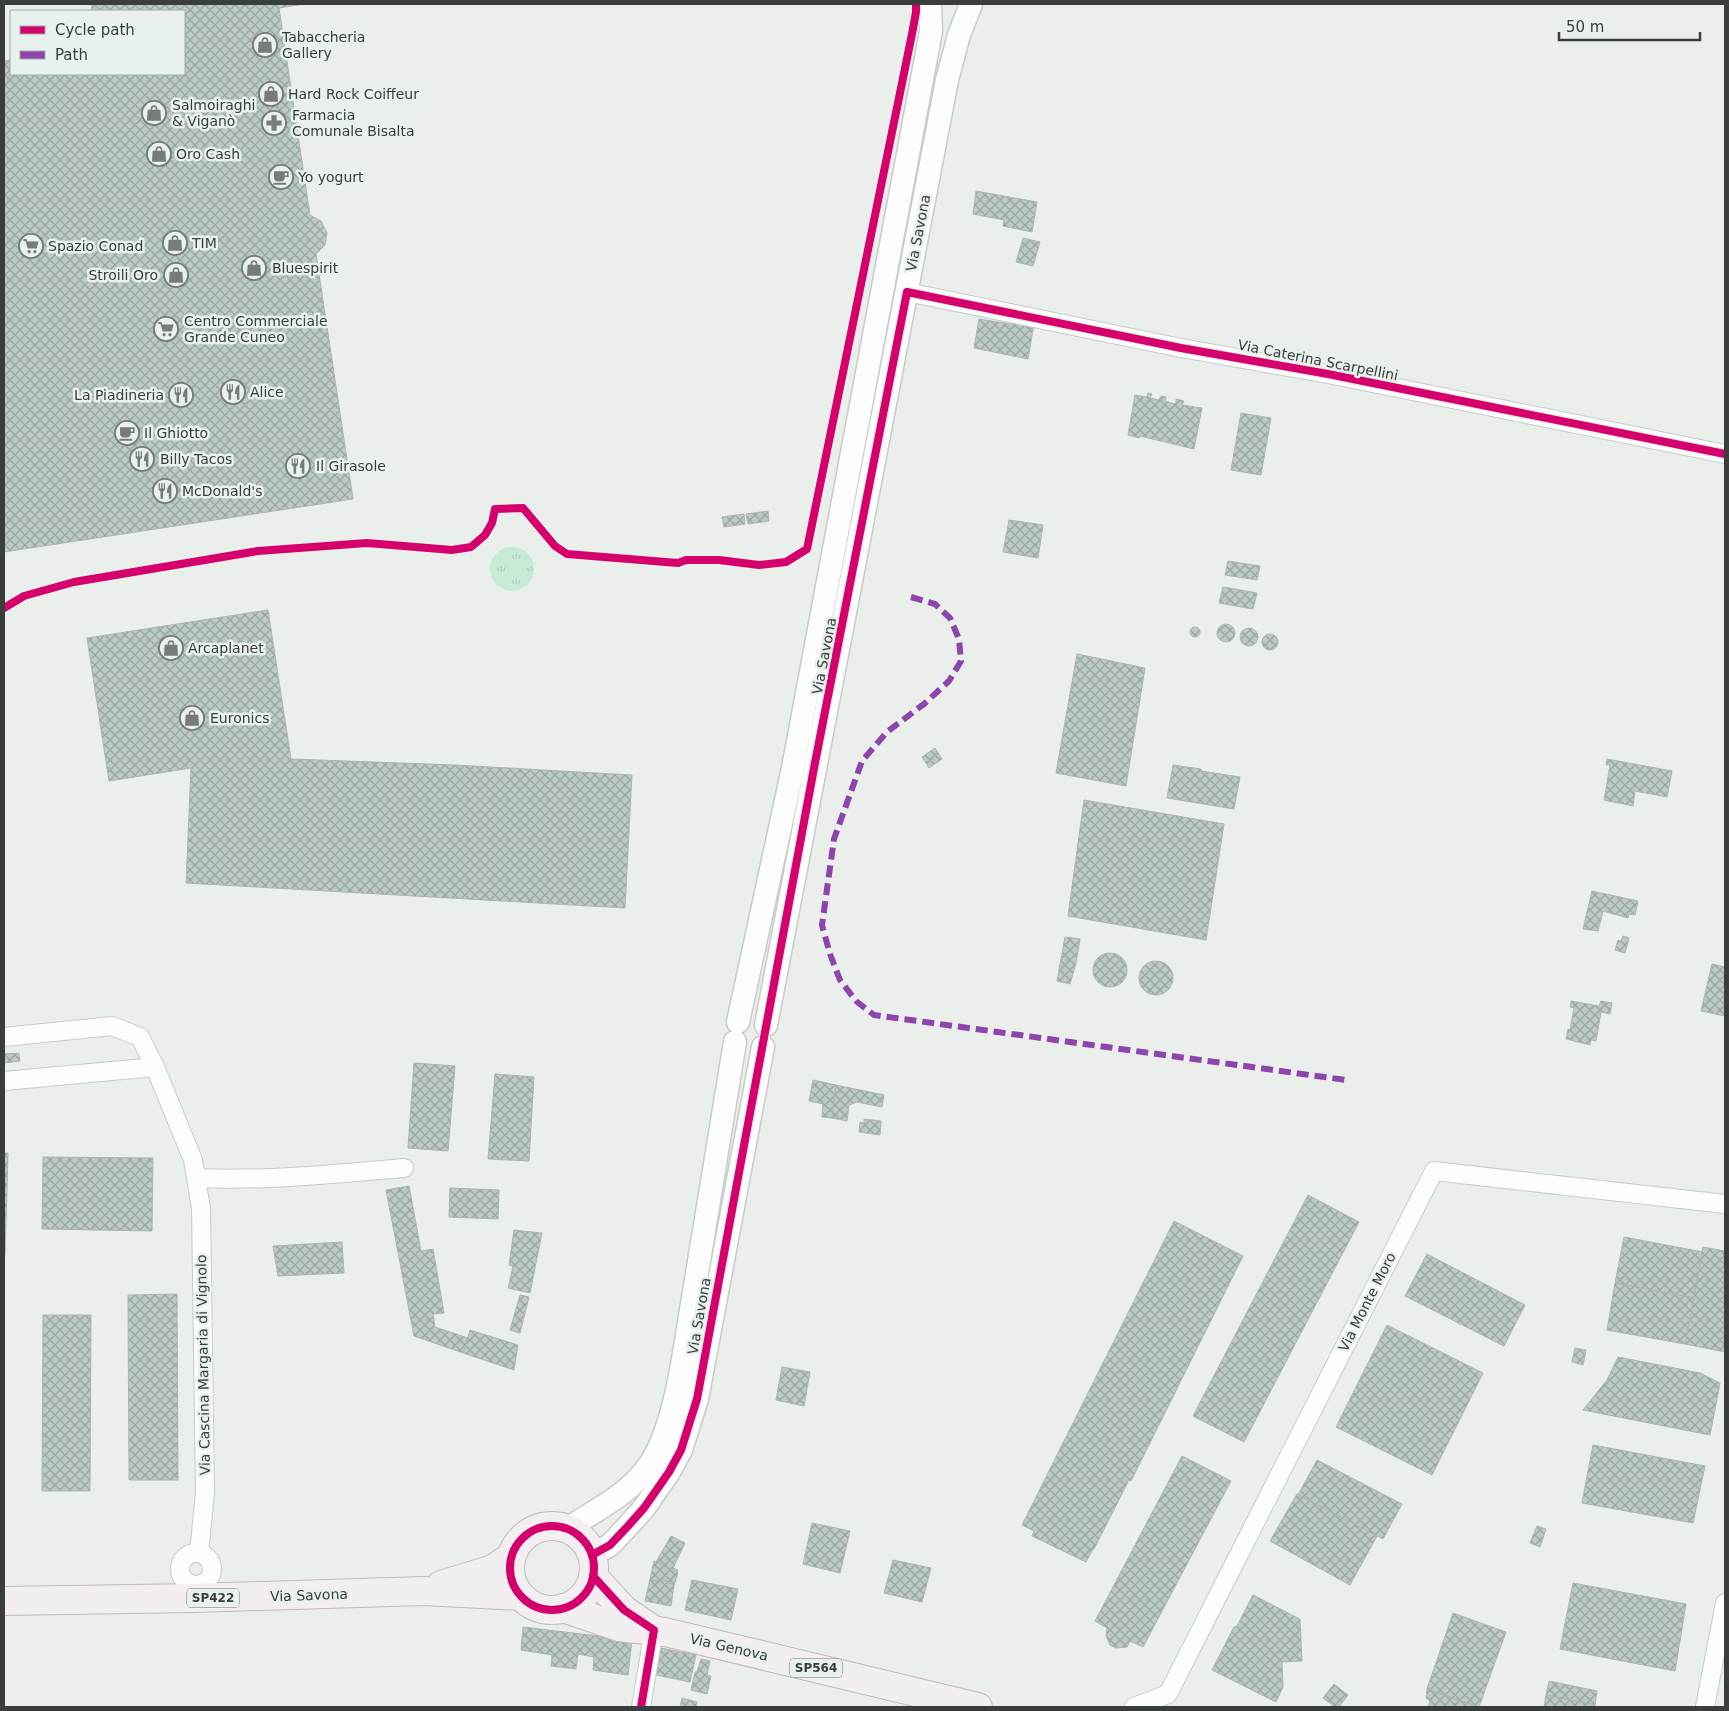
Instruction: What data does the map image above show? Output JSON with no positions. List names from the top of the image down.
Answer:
{
  "streets": {
    "main road": [
      "Via Savona",
      "SP422",
      "Via Genova",
      "SP564"
    ],
    "street": ["Via Caterina Scarpellini", "Via Monte Moro", "Via Cascina Margaria di Vignolo"]
  },
  "crossings": [
    ["Via Savona", "Via Caterina Scarpellini"],
    ["Via Savona", "Via Cascina Margaria di Vignolo"],
    ["Via Savona", "SP422"],
    ["Via Savona", "Via Genova"],
    ["SP422", "Via Genova"]
  ],
  "places": {
    "shop": [
      "Tabaccheria Gallery",
      "Hard Rock Coiffeur",
      "Salmoiraghi & Viganò",
      "Oro Cash",
      "TIM",
      "Bluespirit",
      "Stroili Oro",
      "Arcaplanet",
      "Euronics"
    ],
    "pharmacy": ["Farmacia Comunale Bisalta"],
    "cafe": ["Yo yogurt", "Il Ghiotto"],
    "supermarket": ["Spazio Conad", "Centro Commerciale Grande Cuneo"],
    "restaurant": [
      "Alice",
      "La Piadineria",
      "Billy Tacos",
      "Il Girasole",
      "McDonald's"
    ]
  },
  "legend": ["Cycle path", "Path"],
  "scale_bar": "50 m"
}
